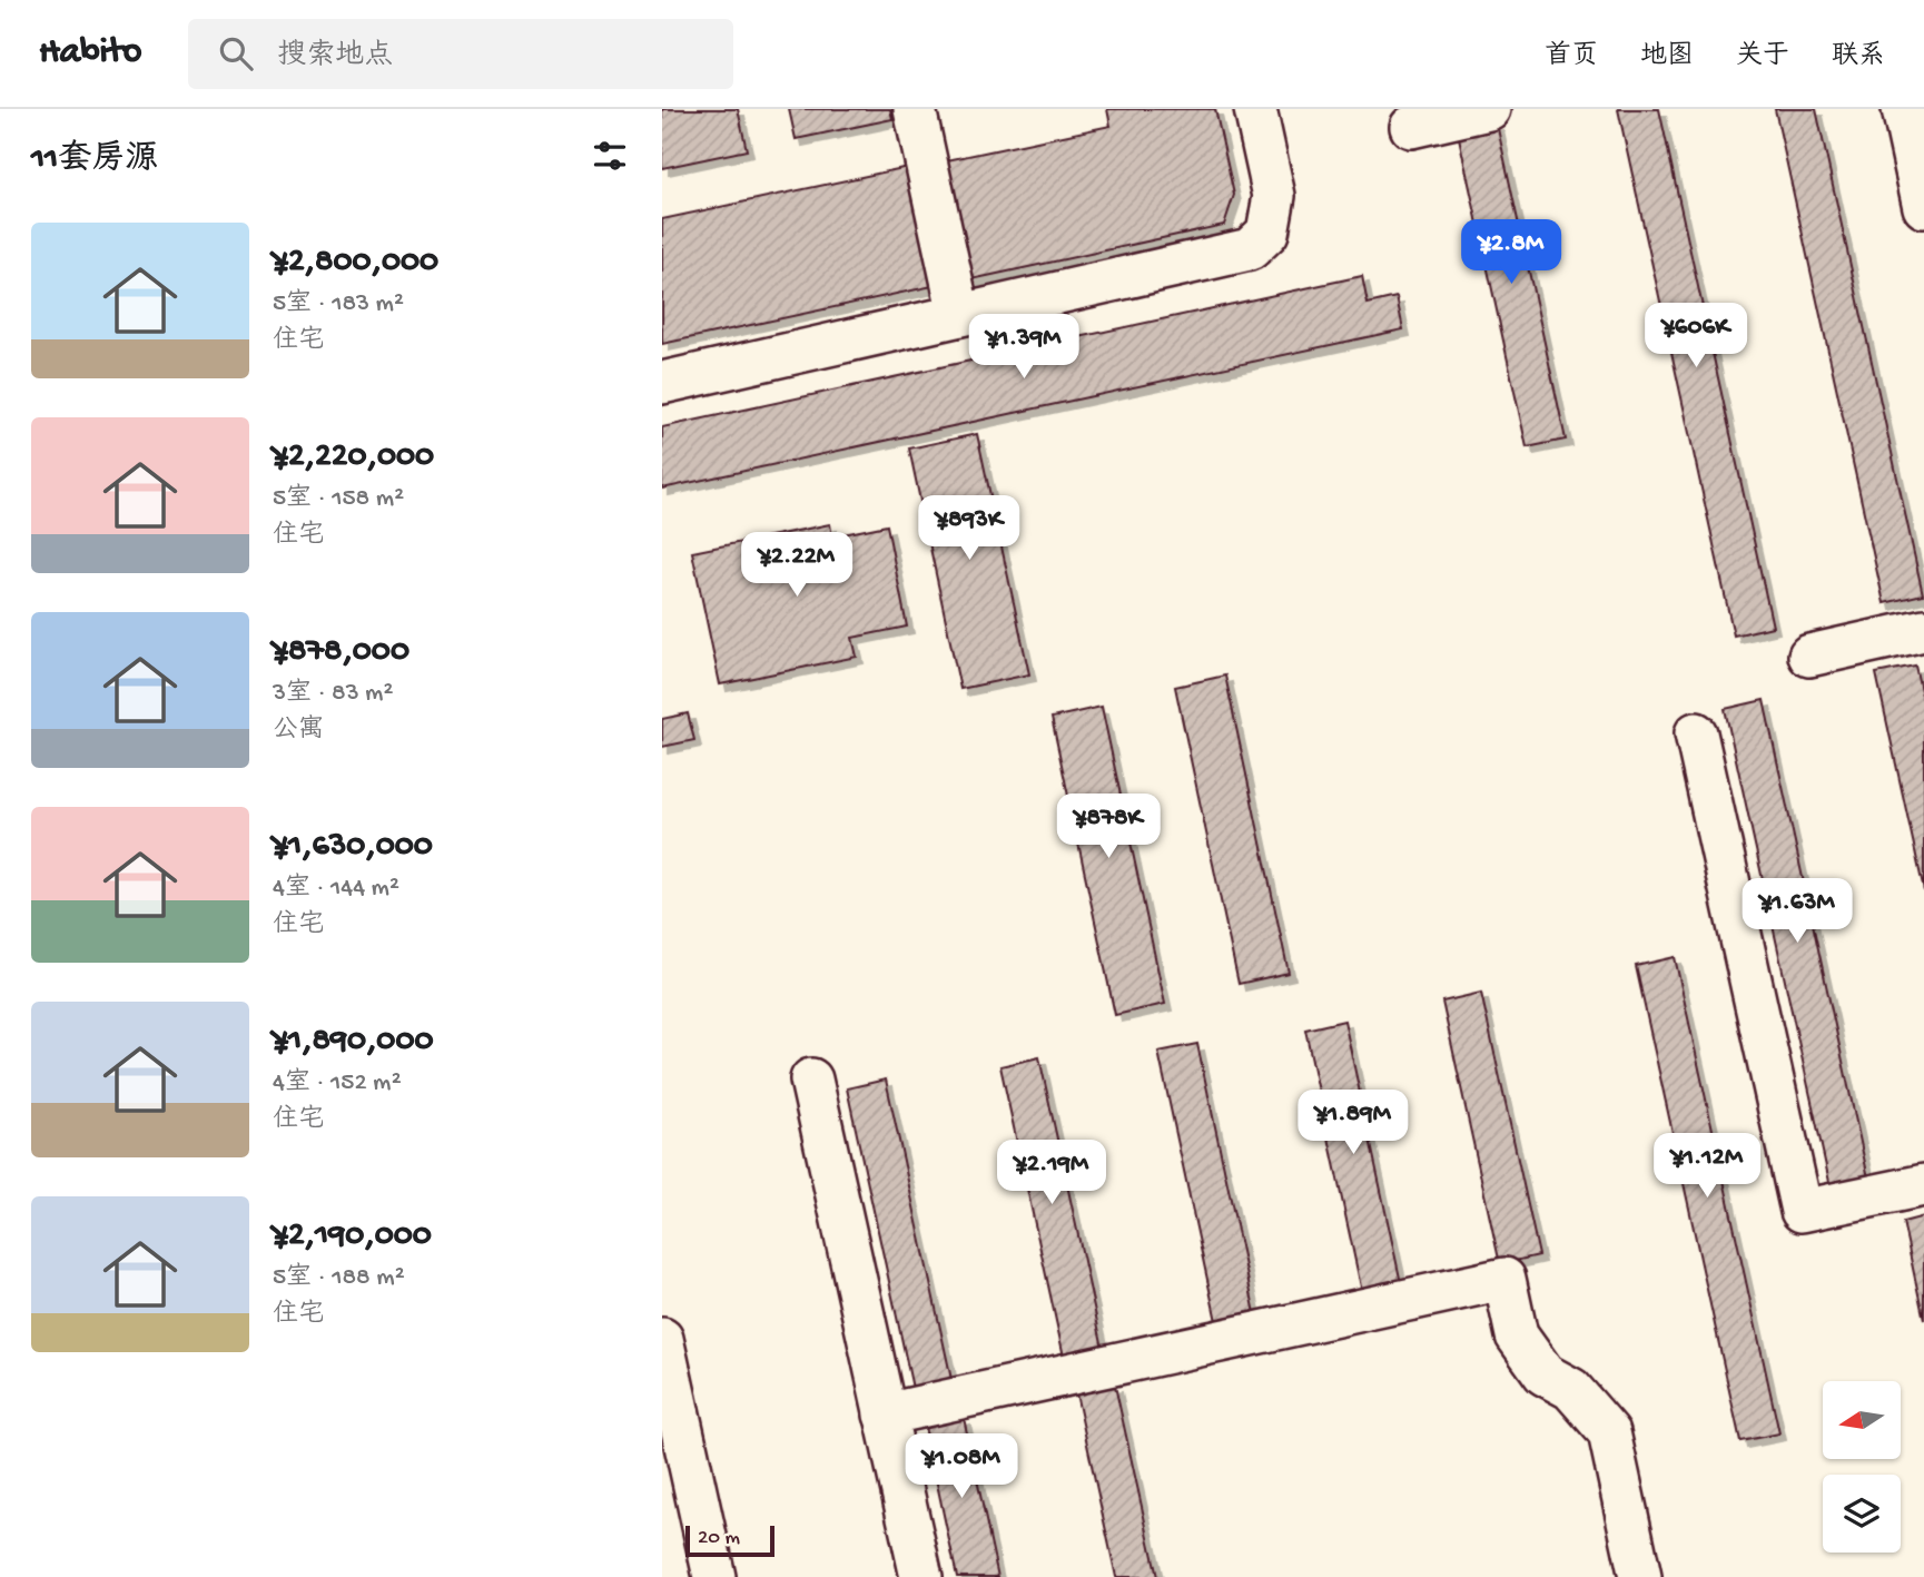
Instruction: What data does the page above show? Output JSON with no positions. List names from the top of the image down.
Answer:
{
  "scale_bar": "20 m",
  "north": "left",
  "page": {
    "header": "Habito",
    "search": "搜索地点",
    "nav": [
      "首页",
      "地图",
      "关于",
      "联系"
    ],
    "heading": "11套房源",
    "list": [
      {
        "name": "¥2,800,000",
        "note": "5室 · 183 m² · 住宅"
      },
      {
        "name": "¥2,220,000",
        "note": "5室 · 158 m² · 住宅"
      },
      {
        "name": "¥878,000",
        "note": "3室 · 83 m² · 公寓"
      },
      {
        "name": "¥1,630,000",
        "note": "4室 · 144 m² · 住宅"
      },
      {
        "name": "¥1,890,000",
        "note": "4室 · 152 m² · 住宅"
      },
      {
        "name": "¥2,190,000",
        "note": "5室 · 188 m² · 住宅"
      }
    ],
    "price": [
      "¥2.8M",
      "¥606K",
      "¥1.39M",
      "¥893K",
      "¥2.22M",
      "¥878K",
      "¥1.63M",
      "¥1.89M",
      "¥1.12M",
      "¥2.19M",
      "¥1.08M"
    ],
    "scale": "20 m"
  }
}
